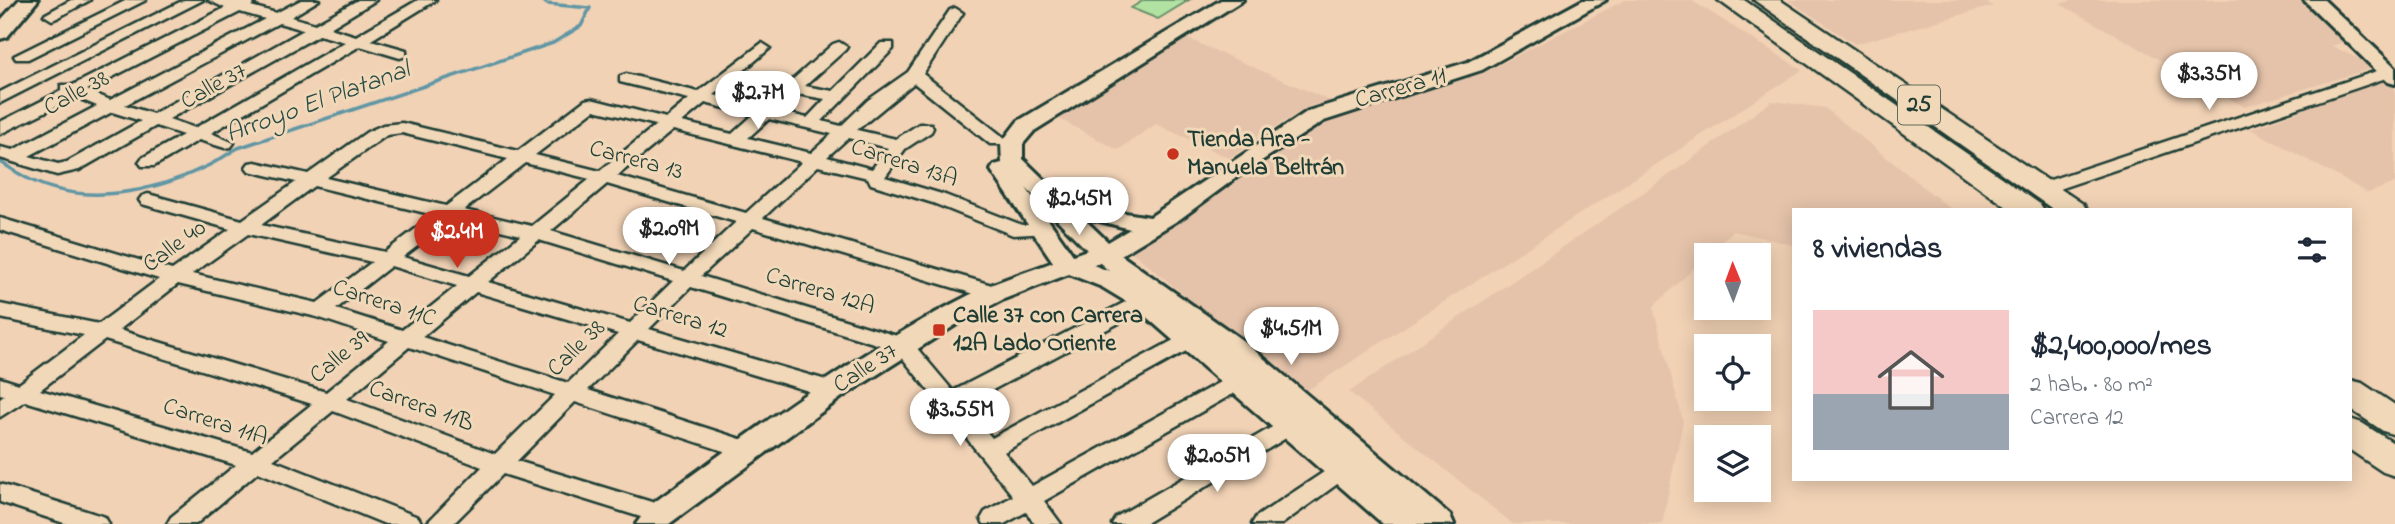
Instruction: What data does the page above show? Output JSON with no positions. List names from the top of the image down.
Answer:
{
  "streets": {
    "highway": ["25"],
    "main road": ["Calle 37", "Carrera 11"],
    "street": [
      "Calle 38",
      "Carrera 13",
      "Carrera 13A",
      "Calle 40",
      "Carrera 12A",
      "Carrera 11C",
      "Carrera 12",
      "Calle 39",
      "Carrera 11B",
      "Carrera 11A"
    ]
  },
  "crossings": [
    ["Calle 37", "Carrera 11"],
    ["Calle 37", "Calle 38"],
    ["Calle 37", "Carrera 13"],
    ["Calle 37", "Carrera 12A"],
    ["Calle 37", "Carrera 11C"],
    ["Calle 37", "Carrera 12"],
    ["Calle 37", "Carrera 11B"],
    ["Calle 38", "Carrera 13"],
    ["Calle 38", "Carrera 13A"],
    ["Calle 38", "Carrera 12A"],
    ["Calle 38", "Carrera 11C"],
    ["Calle 38", "Carrera 12"],
    ["Calle 38", "Carrera 11B"],
    ["Carrera 13", "Carrera 13A"],
    ["Carrera 13", "Calle 40"],
    ["Carrera 13", "Calle 39"],
    ["Carrera 13A", "Calle 39"],
    ["Calle 40", "Carrera 12A"],
    ["Calle 40", "Carrera 11C"],
    ["Calle 40", "Carrera 12"],
    ["Calle 40", "Carrera 11B"],
    ["Calle 40", "Carrera 11A"],
    ["Carrera 12A", "Calle 39"],
    ["Carrera 11C", "Calle 39"],
    ["Carrera 12", "Calle 39"],
    ["Calle 39", "Carrera 11B"],
    ["Calle 39", "Carrera 11A"]
  ],
  "water": ["Arroyo El Platanal"],
  "places": {
    "other": ["Tienda Ara - Manuela Beltrán"],
    "transit": ["Calle 37 con Carrera 12A Lado Oriente"]
  },
  "north": "top",
  "page": {
    "price": [
      "$3.35M",
      "$2.7M",
      "$2.45M",
      "$2.09M",
      "$2.4M",
      "$4.51M",
      "$3.55M",
      "$2.05M"
    ],
    "heading": "8 viviendas",
    "list": [
      {
        "name": "$2,400,000/mes",
        "note": "2 hab. · 80 m² · Carrera 12"
      }
    ]
  }
}
